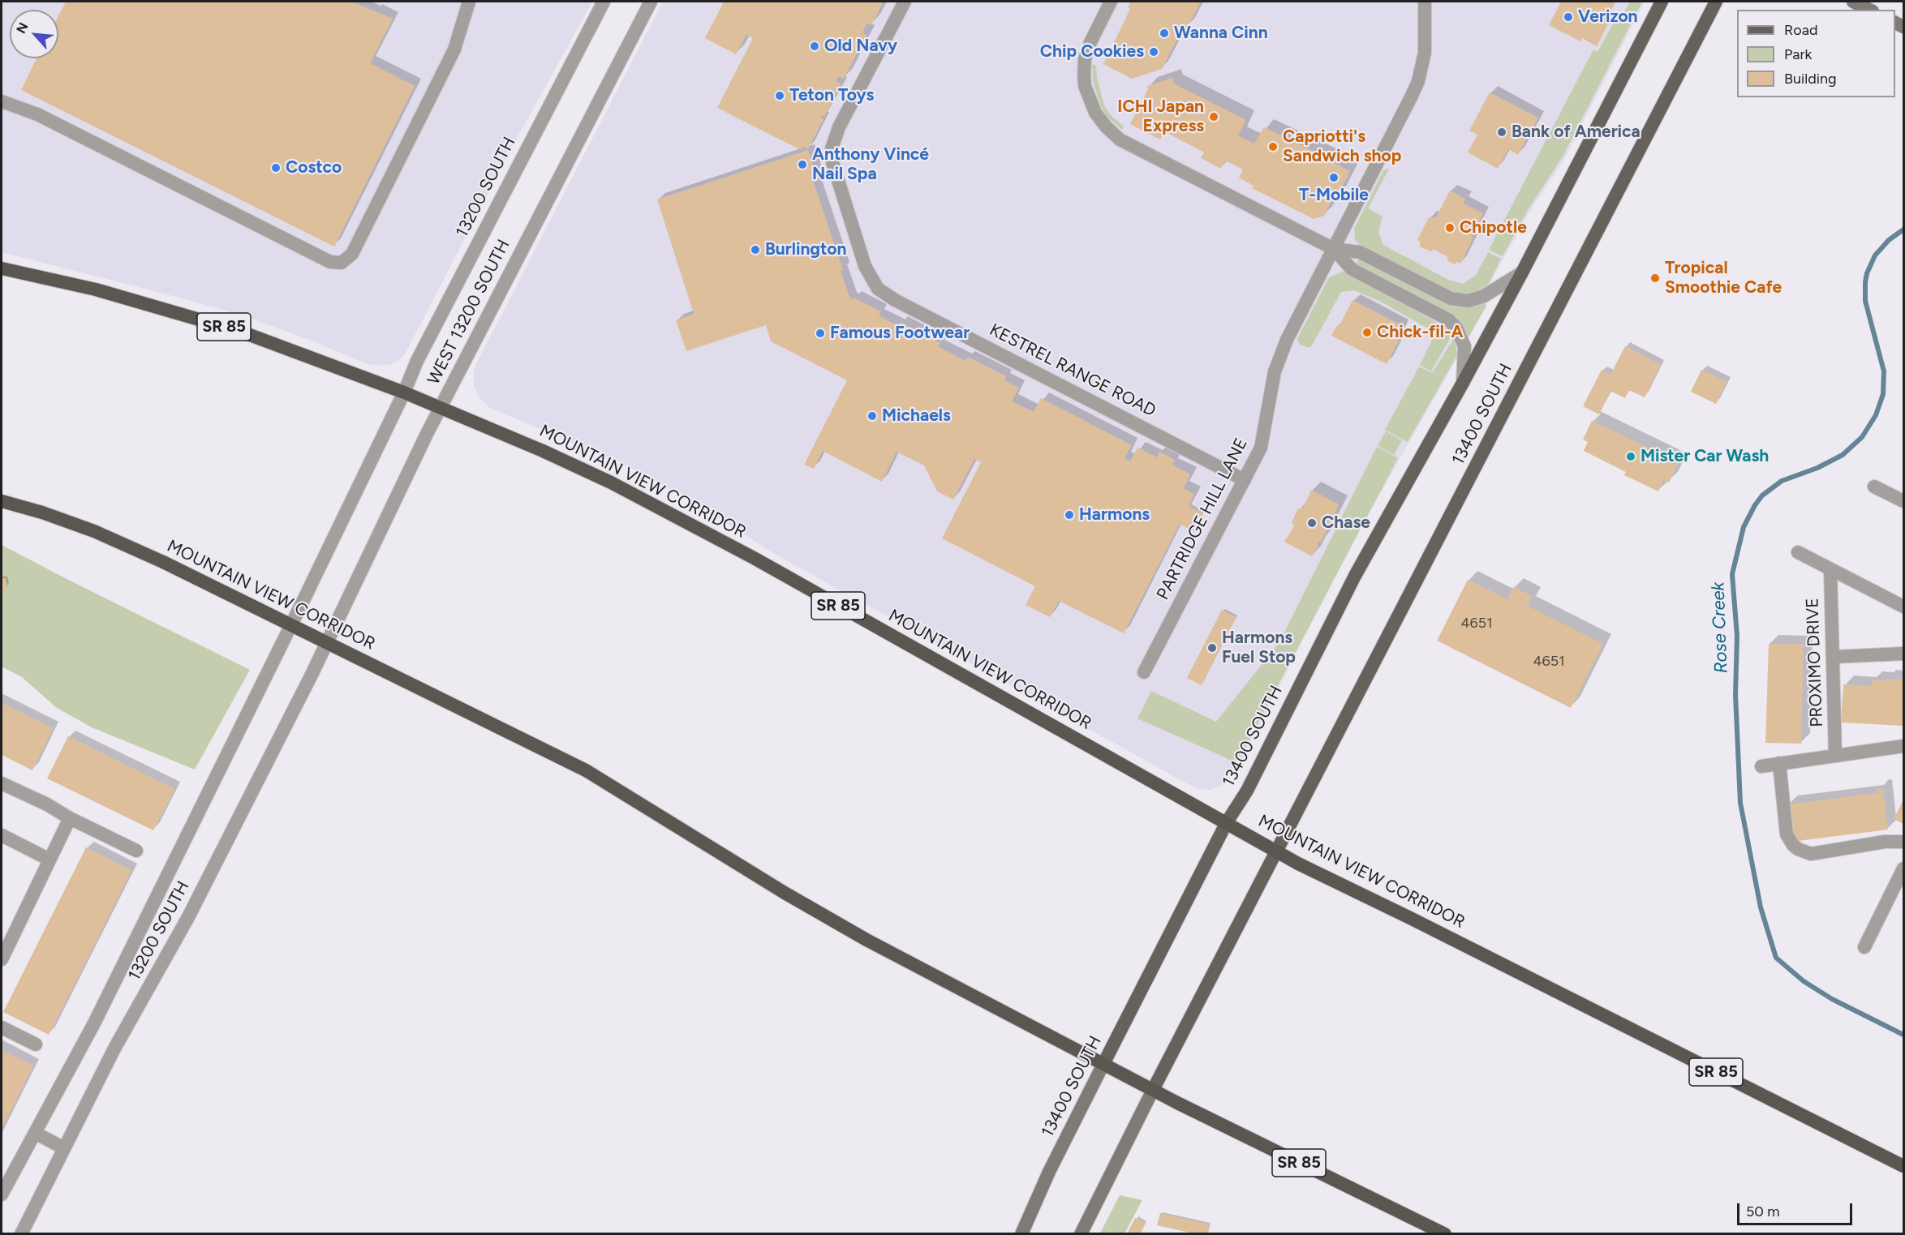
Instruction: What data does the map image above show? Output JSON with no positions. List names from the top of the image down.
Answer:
{
  "streets": {
    "highway": ["SR 85", "MOUNTAIN VIEW CORRIDOR"],
    "main road": ["13400 SOUTH"],
    "street": [
      "13200 SOUTH",
      "WEST 13200 SOUTH",
      "KESTREL RANGE ROAD",
      "PARTRIDGE HILL LANE",
      "PROXIMO DRIVE"
    ]
  },
  "crossings": [
    ["13200 SOUTH", "WEST 13200 SOUTH"],
    ["13200 SOUTH", "MOUNTAIN VIEW CORRIDOR"],
    ["WEST 13200 SOUTH", "MOUNTAIN VIEW CORRIDOR"],
    ["KESTREL RANGE ROAD", "PARTRIDGE HILL LANE"],
    ["13400 SOUTH", "MOUNTAIN VIEW CORRIDOR"]
  ],
  "water": ["Rose Creek"],
  "places": [
    "Verizon",
    "Wanna Cinn",
    "Old Navy",
    "Chip Cookies",
    "Teton Toys",
    "ICHI Japan Express",
    "Bank of America",
    "Capriotti's Sandwich shop",
    "Anthony Vincé Nail Spa",
    "Costco",
    "T-Mobile",
    "Chipotle",
    "Burlington",
    "Tropical Smoothie Cafe",
    "Chick-fil-A",
    "Famous Footwear",
    "Michaels",
    "Mister Car Wash",
    "Harmons",
    "Chase",
    "Harmons Fuel Stop"
  ],
  "house_numbers": ["4651", "4651"],
  "legend": ["Road", "Park", "Building"],
  "scale_bar": "50 m",
  "north": "top left"
}
